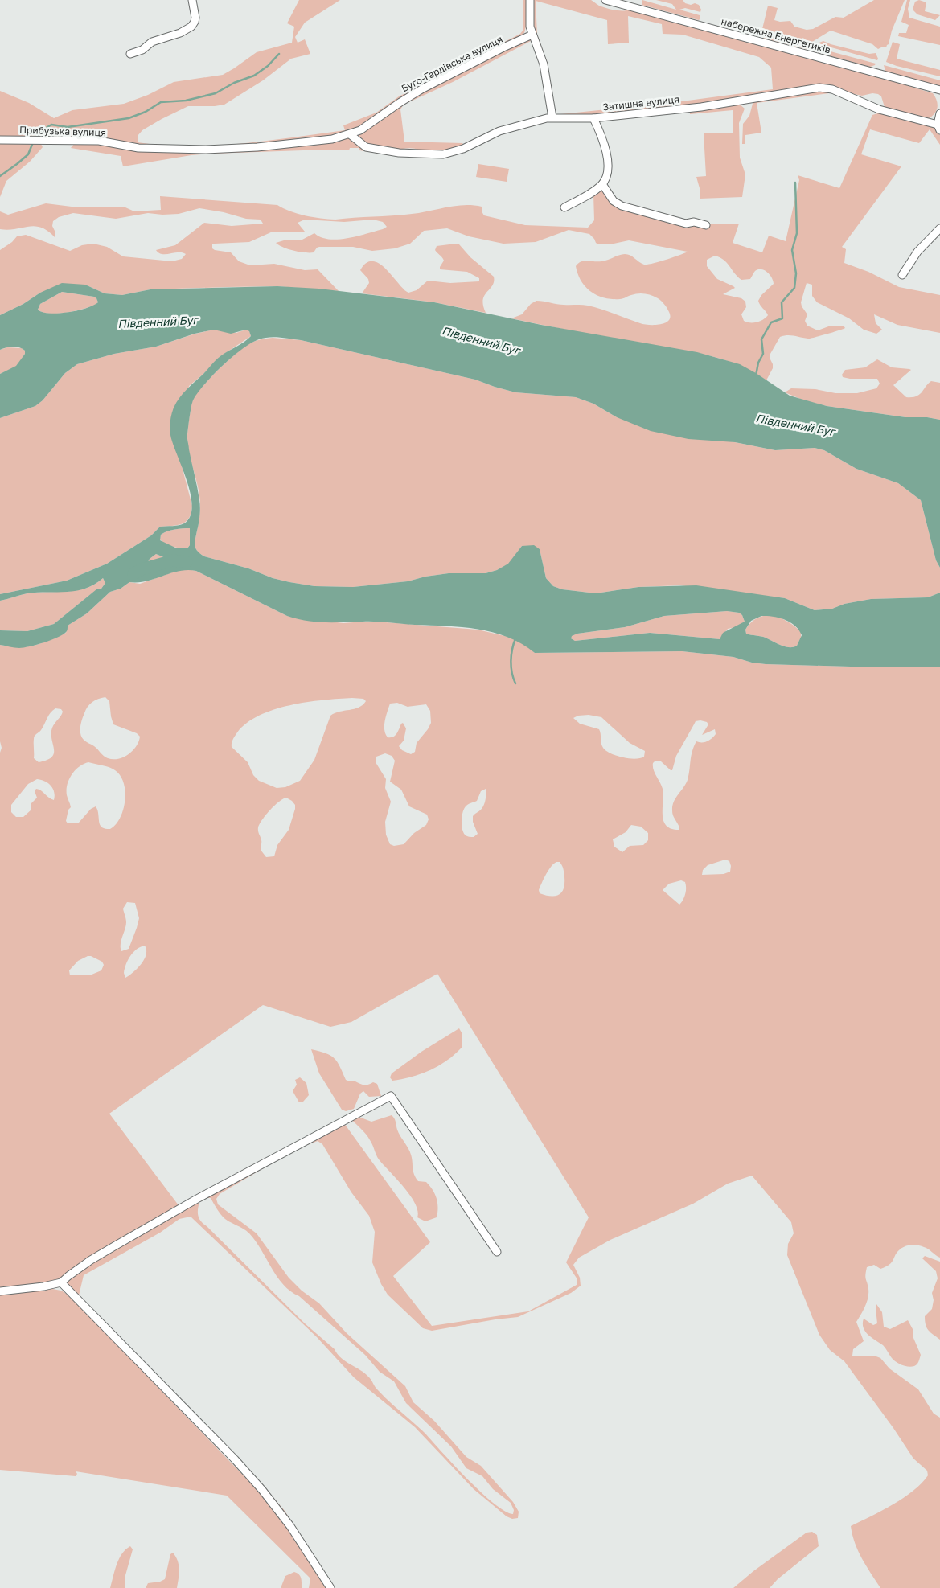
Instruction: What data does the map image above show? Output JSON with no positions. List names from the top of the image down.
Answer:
{
  "streets": {
    "street": [
      "набережна Енергетиків",
      "Буго-Гардівська вулиця",
      "Затишна вулиця",
      "Прибузька вулиця"
    ]
  },
  "crossings": [
    ["Буго-Гардівська вулиця", "Затишна вулиця"],
    ["Буго-Гардівська вулиця", "Прибузька вулиця"]
  ],
  "water": ["Південний Буг"]
}
